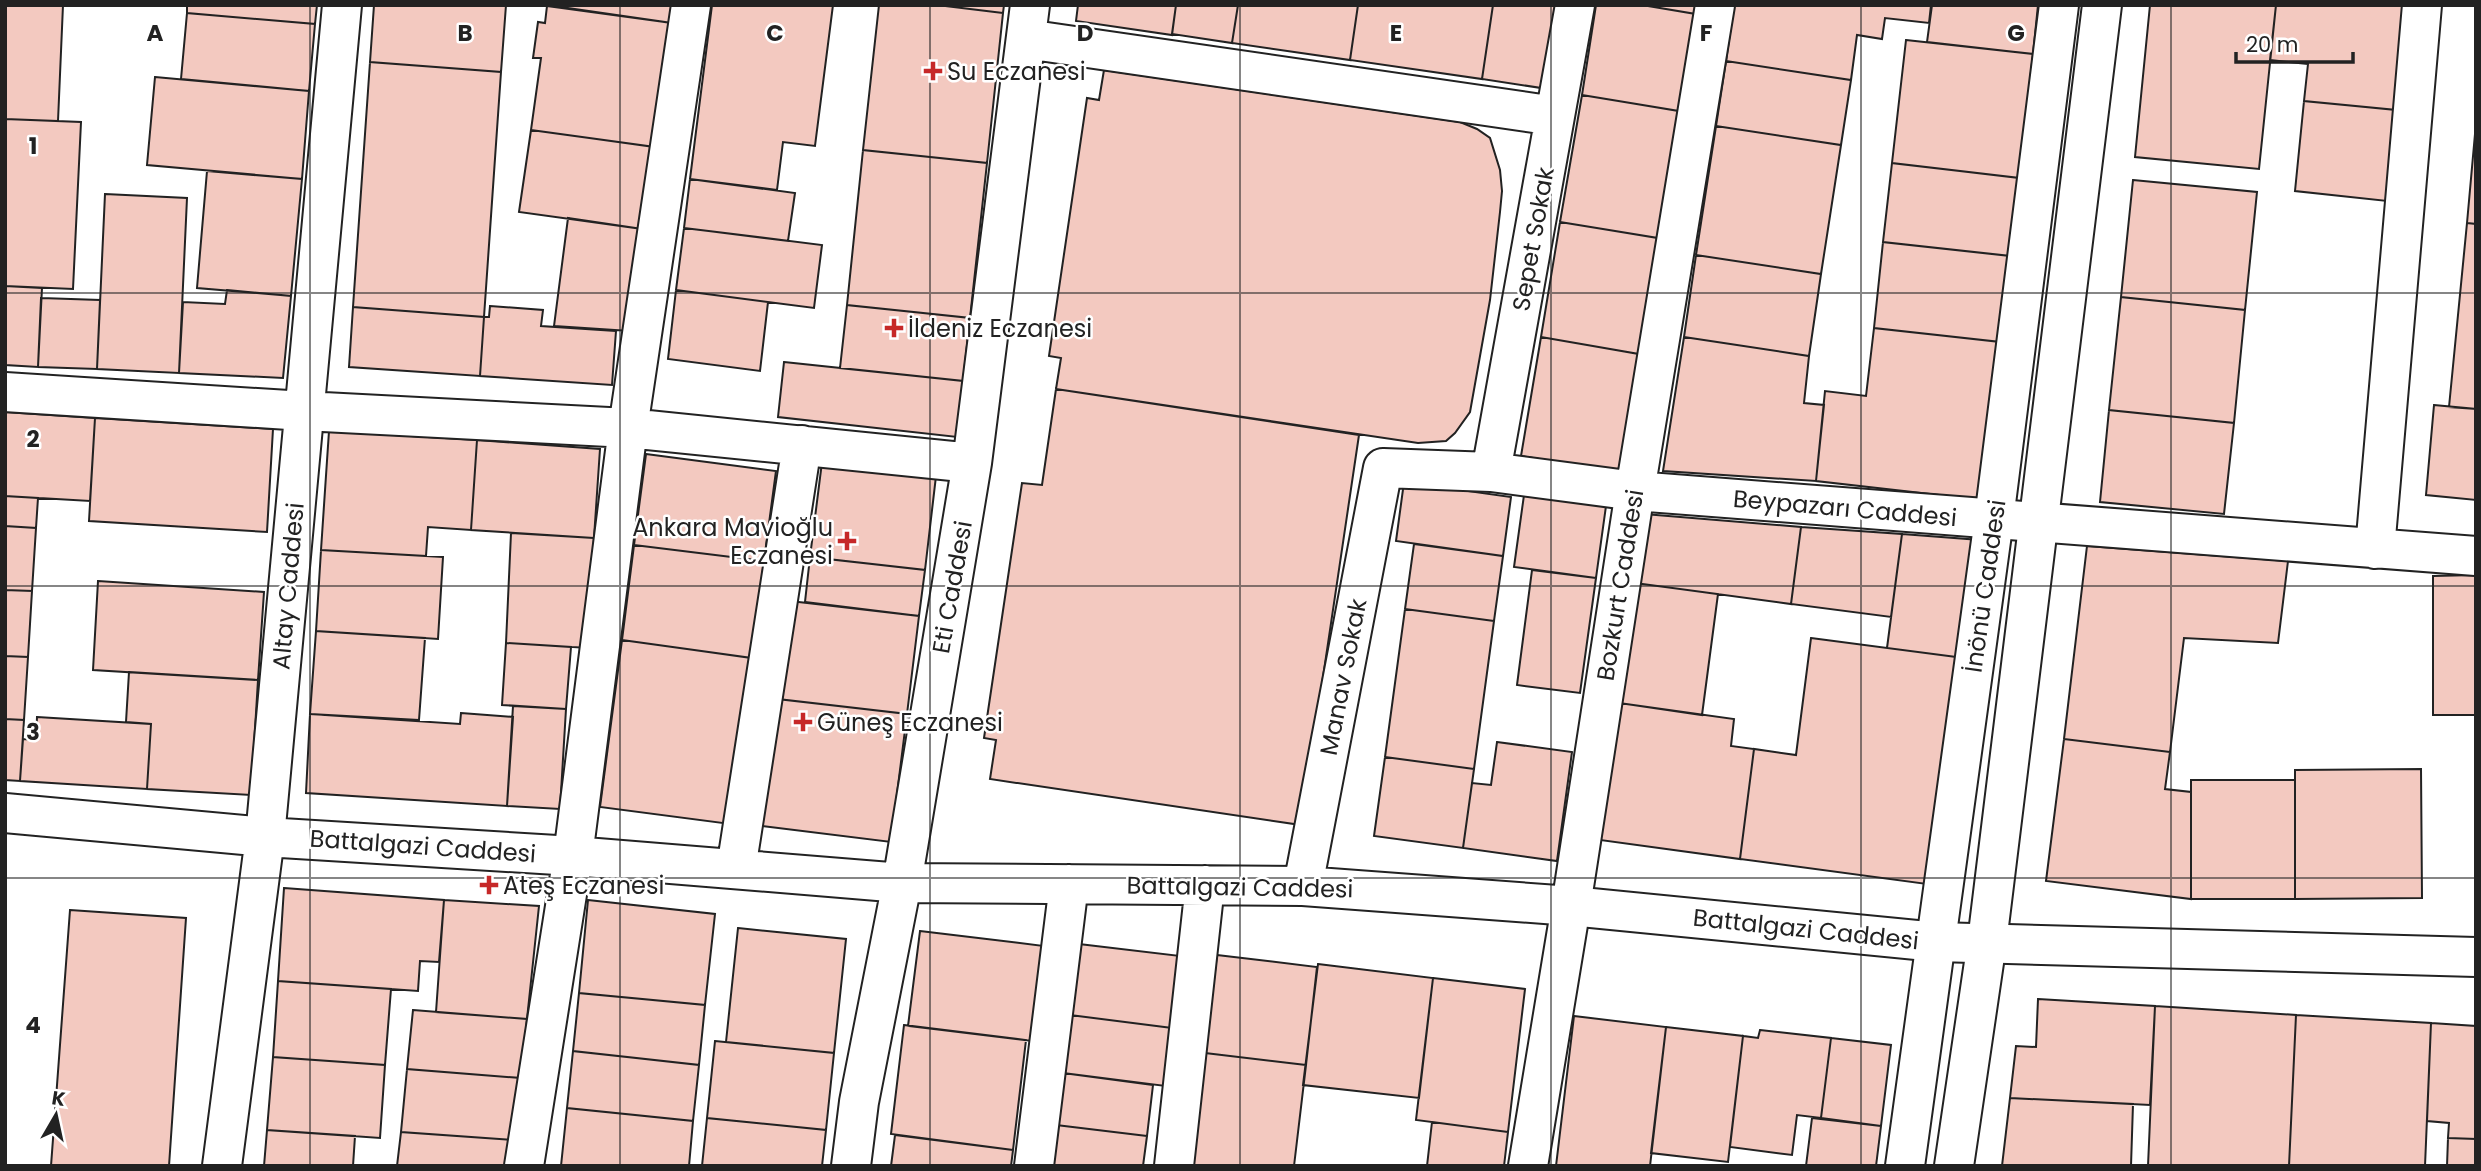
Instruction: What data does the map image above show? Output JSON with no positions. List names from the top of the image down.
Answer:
{
  "streets": {
    "street": [
      "Sepet Sokak",
      "Beypazarı Caddesi",
      "Bozkurt Caddesi",
      "Altay Caddesi",
      "İnönü Caddesi",
      "Eti Caddesi",
      "Manav Sokak",
      "Battalgazi Caddesi"
    ]
  },
  "crossings": [
    ["Sepet Sokak", "Beypazarı Caddesi"],
    ["Beypazarı Caddesi", "Bozkurt Caddesi"],
    ["Beypazarı Caddesi", "İnönü Caddesi"],
    ["Beypazarı Caddesi", "Manav Sokak"],
    ["Bozkurt Caddesi", "Battalgazi Caddesi"],
    ["Altay Caddesi", "Battalgazi Caddesi"],
    ["İnönü Caddesi", "Battalgazi Caddesi"],
    ["Eti Caddesi", "Battalgazi Caddesi"],
    ["Manav Sokak", "Battalgazi Caddesi"]
  ],
  "places": {
    "health": [
      "Su Eczanesi",
      "İldeniz Eczanesi",
      "Ankara Mavioğlu Eczanesi",
      "Güneş Eczanesi",
      "Ateş Eczanesi"
    ]
  },
  "scale_bar": "20 m",
  "north": "top",
  "grid": {
    "columns": [
      "A",
      "B",
      "C",
      "D",
      "E",
      "F",
      "G"
    ],
    "rows": [
      "1",
      "2",
      "3",
      "4"
    ]
  }
}
